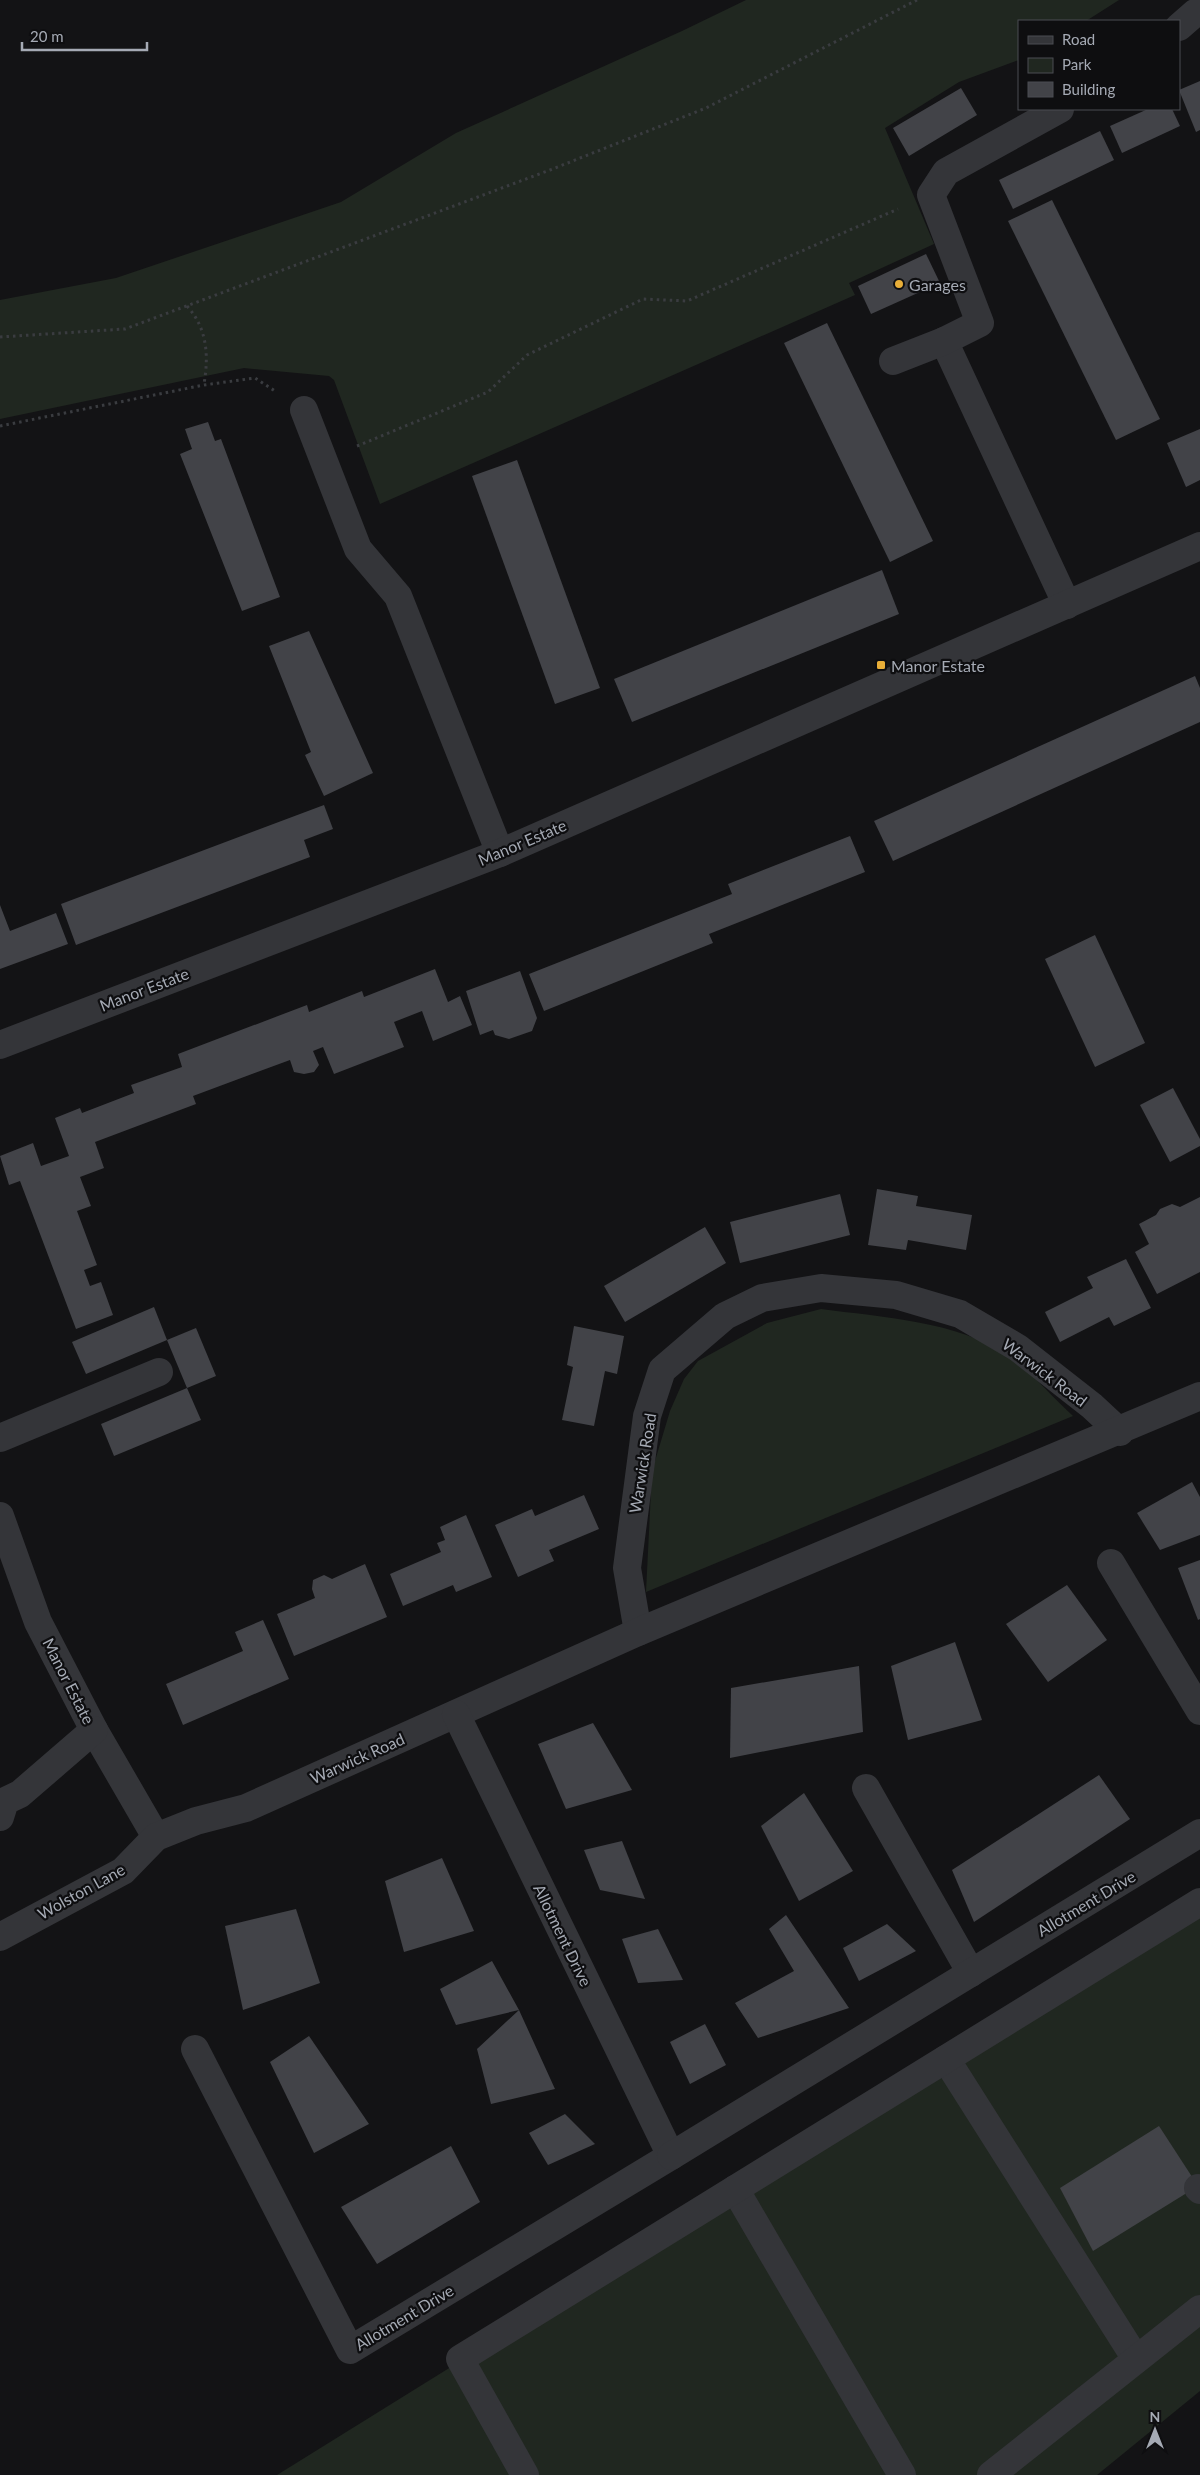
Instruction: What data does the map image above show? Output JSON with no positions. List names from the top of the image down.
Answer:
{
  "streets": {
    "street": [
      "Manor Estate",
      "Warwick Road",
      "Wolston Lane",
      "Allotment Drive"
    ]
  },
  "crossings": [
    ["Manor Estate", "Warwick Road"],
    ["Manor Estate", "Wolston Lane"],
    ["Warwick Road", "Wolston Lane"],
    ["Warwick Road", "Allotment Drive"]
  ],
  "places": {
    "other": ["Garages"],
    "transit": ["Manor Estate"]
  },
  "legend": ["Road", "Park", "Building"],
  "scale_bar": "20 m",
  "north": "top"
}
